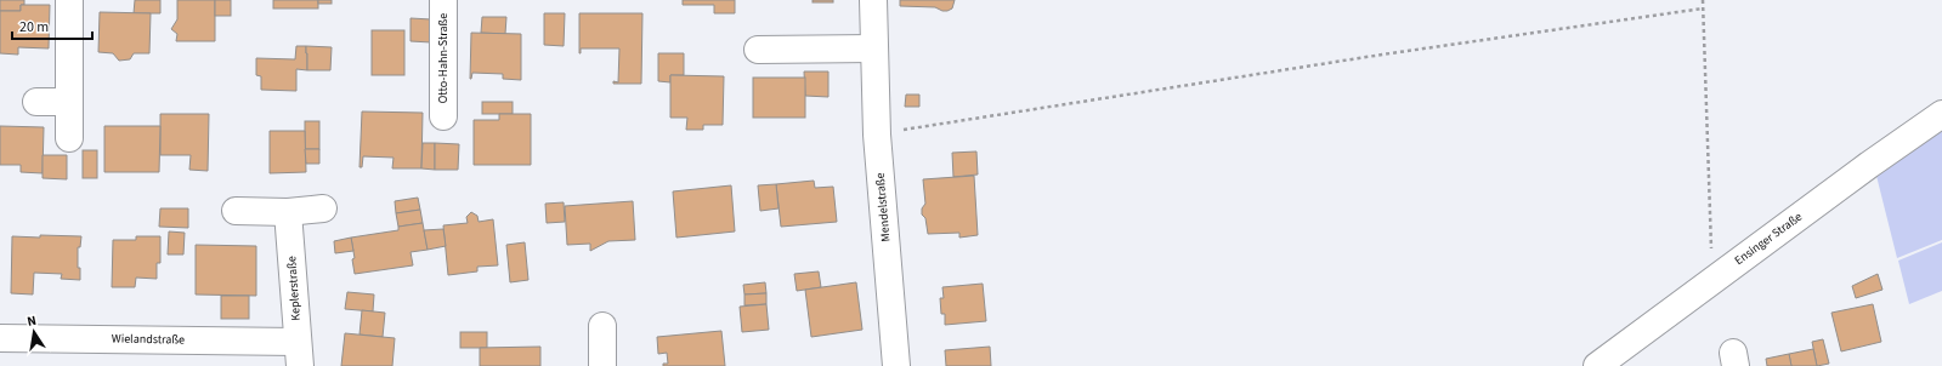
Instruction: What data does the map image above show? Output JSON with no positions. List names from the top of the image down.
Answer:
{
  "streets": {
    "street": [
      "Otto-Hahn-Straße",
      "Mendelstraße",
      "Ensinger Straße",
      "Keplerstraße",
      "Wielandstraße"
    ]
  },
  "crossings": [
    ["Keplerstraße", "Wielandstraße"]
  ],
  "scale_bar": "20 m",
  "north": "top"
}
